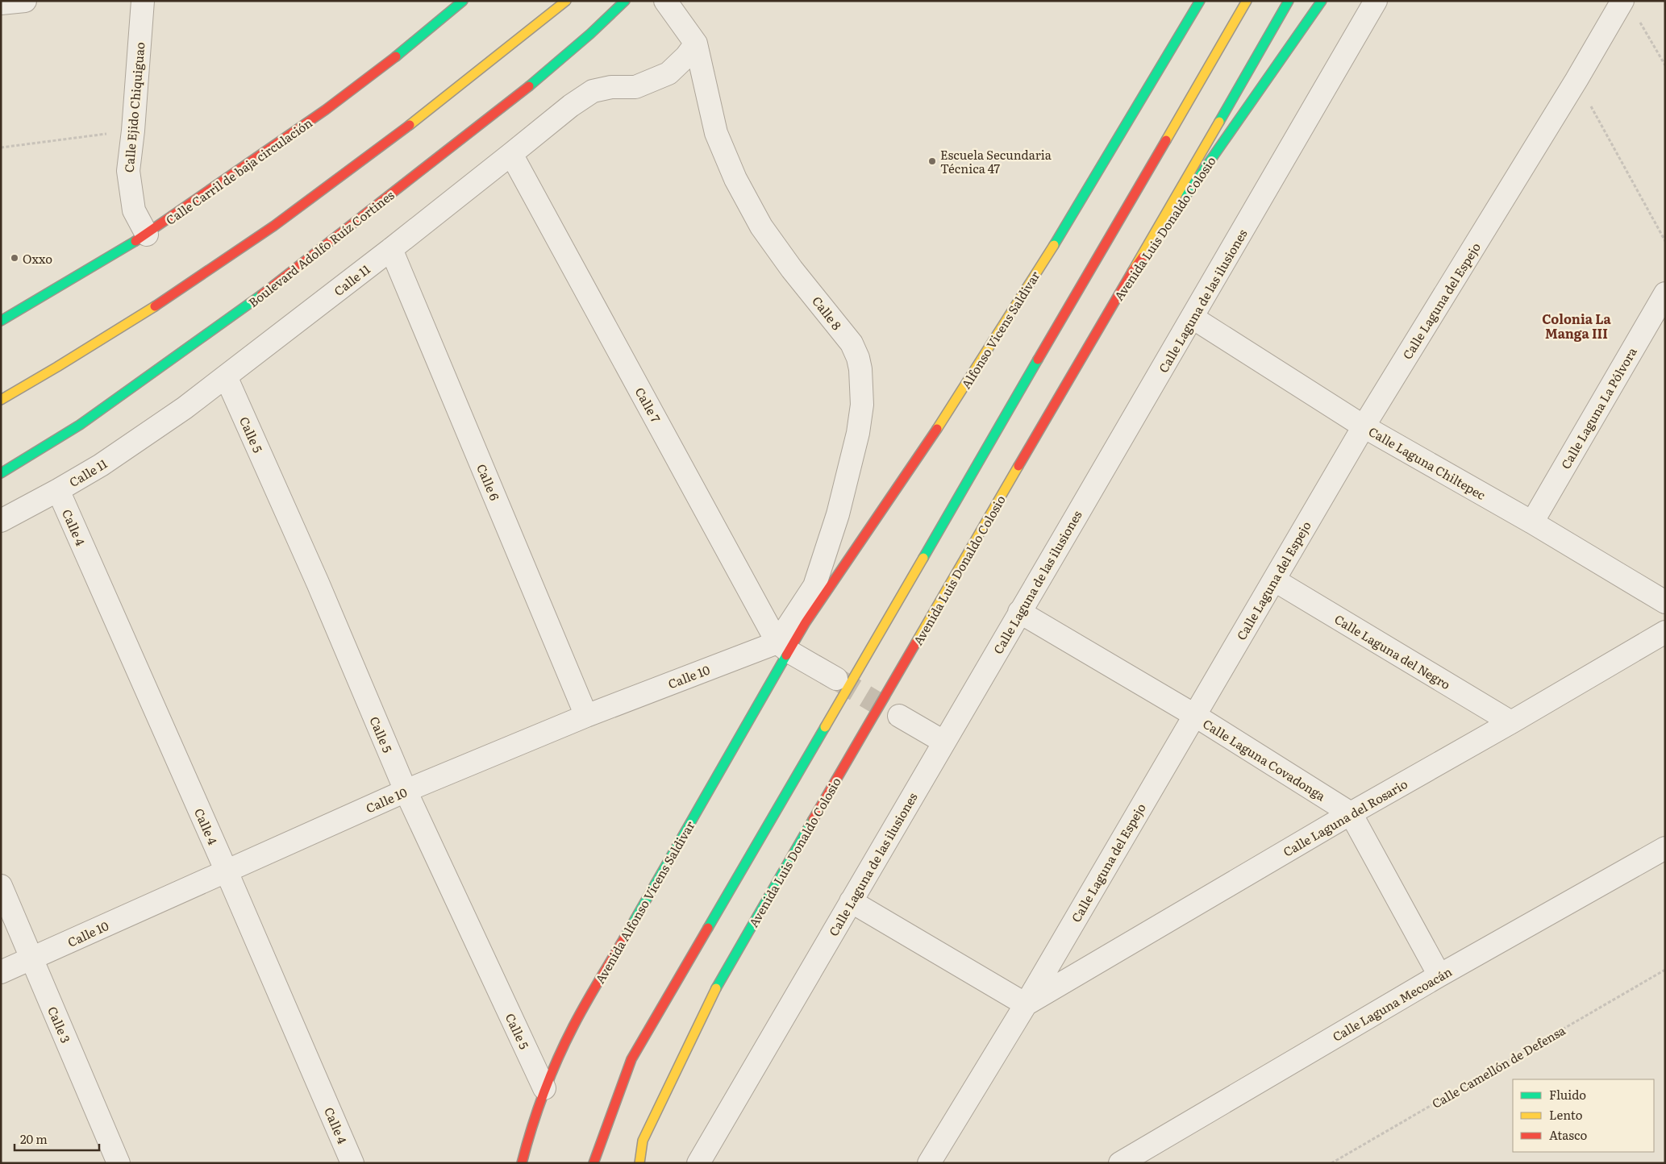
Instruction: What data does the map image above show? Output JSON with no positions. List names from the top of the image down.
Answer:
{
  "streets": {
    "main road": [
      "Calle Carril de baja circulación",
      "Avenida Luis Donaldo Colosio",
      "Boulevard Adolfo Ruíz Cortines",
      "Alfonso Vicens Saldivar",
      "Avenida Alfonso Vicens Saldivar"
    ],
    "street": [
      "Calle Ejido Chiquiguao",
      "Calle 11",
      "Calle Laguna de las ilusiones",
      "Calle Laguna del Espejo",
      "Calle 8",
      "Calle 7",
      "Calle Laguna La Pólvora",
      "Calle 5",
      "Calle Laguna Chiltepec",
      "Calle 6",
      "Calle 4",
      "Calle Laguna del Negro",
      "Calle 10",
      "Calle Laguna Covadonga",
      "Calle Laguna del Rosario",
      "Calle Laguna Mecoacán",
      "Calle 3"
    ],
    "path": ["Calle Camellón de Defensa"]
  },
  "crossings": [
    ["Calle Ejido Chiquiguao", "Calle Carril de baja circulación"],
    ["Calle 11", "Calle 8"],
    ["Calle 11", "Calle 7"],
    ["Calle 11", "Calle 5"],
    ["Calle 11", "Calle 6"],
    ["Calle 11", "Calle 4"],
    ["Calle Laguna de las ilusiones", "Calle Laguna Chiltepec"],
    ["Calle Laguna de las ilusiones", "Calle Laguna Covadonga"],
    ["Calle Laguna del Espejo", "Calle Laguna Chiltepec"],
    ["Calle Laguna del Espejo", "Calle Laguna del Negro"],
    ["Calle Laguna del Espejo", "Calle Laguna Covadonga"],
    ["Calle Laguna del Espejo", "Calle Laguna del Rosario"],
    ["Calle 8", "Alfonso Vicens Saldivar"],
    ["Calle 8", "Calle 7"],
    ["Calle 8", "Calle 10"],
    ["Calle 8", "Avenida Alfonso Vicens Saldivar"],
    ["Alfonso Vicens Saldivar", "Calle 7"],
    ["Alfonso Vicens Saldivar", "Calle 10"],
    ["Alfonso Vicens Saldivar", "Avenida Alfonso Vicens Saldivar"],
    ["Calle 7", "Calle 10"],
    ["Calle 7", "Avenida Alfonso Vicens Saldivar"],
    ["Calle Laguna La Pólvora", "Calle Laguna Chiltepec"],
    ["Calle 5", "Calle 10"],
    ["Calle 5", "Avenida Alfonso Vicens Saldivar"],
    ["Calle 6", "Calle 10"],
    ["Calle 4", "Calle 10"],
    ["Calle Laguna del Negro", "Calle Laguna del Rosario"],
    ["Calle 10", "Avenida Alfonso Vicens Saldivar"],
    ["Calle 10", "Calle 3"],
    ["Calle Laguna Covadonga", "Calle Laguna del Rosario"],
    ["Calle Laguna Covadonga", "Calle Laguna Mecoacán"]
  ],
  "districts": ["Colonia La Manga III"],
  "places": ["Escuela Secundaria Técnica 47", "Oxxo"],
  "legend": ["Fluido", "Lento", "Atasco"],
  "scale_bar": "20 m"
}
